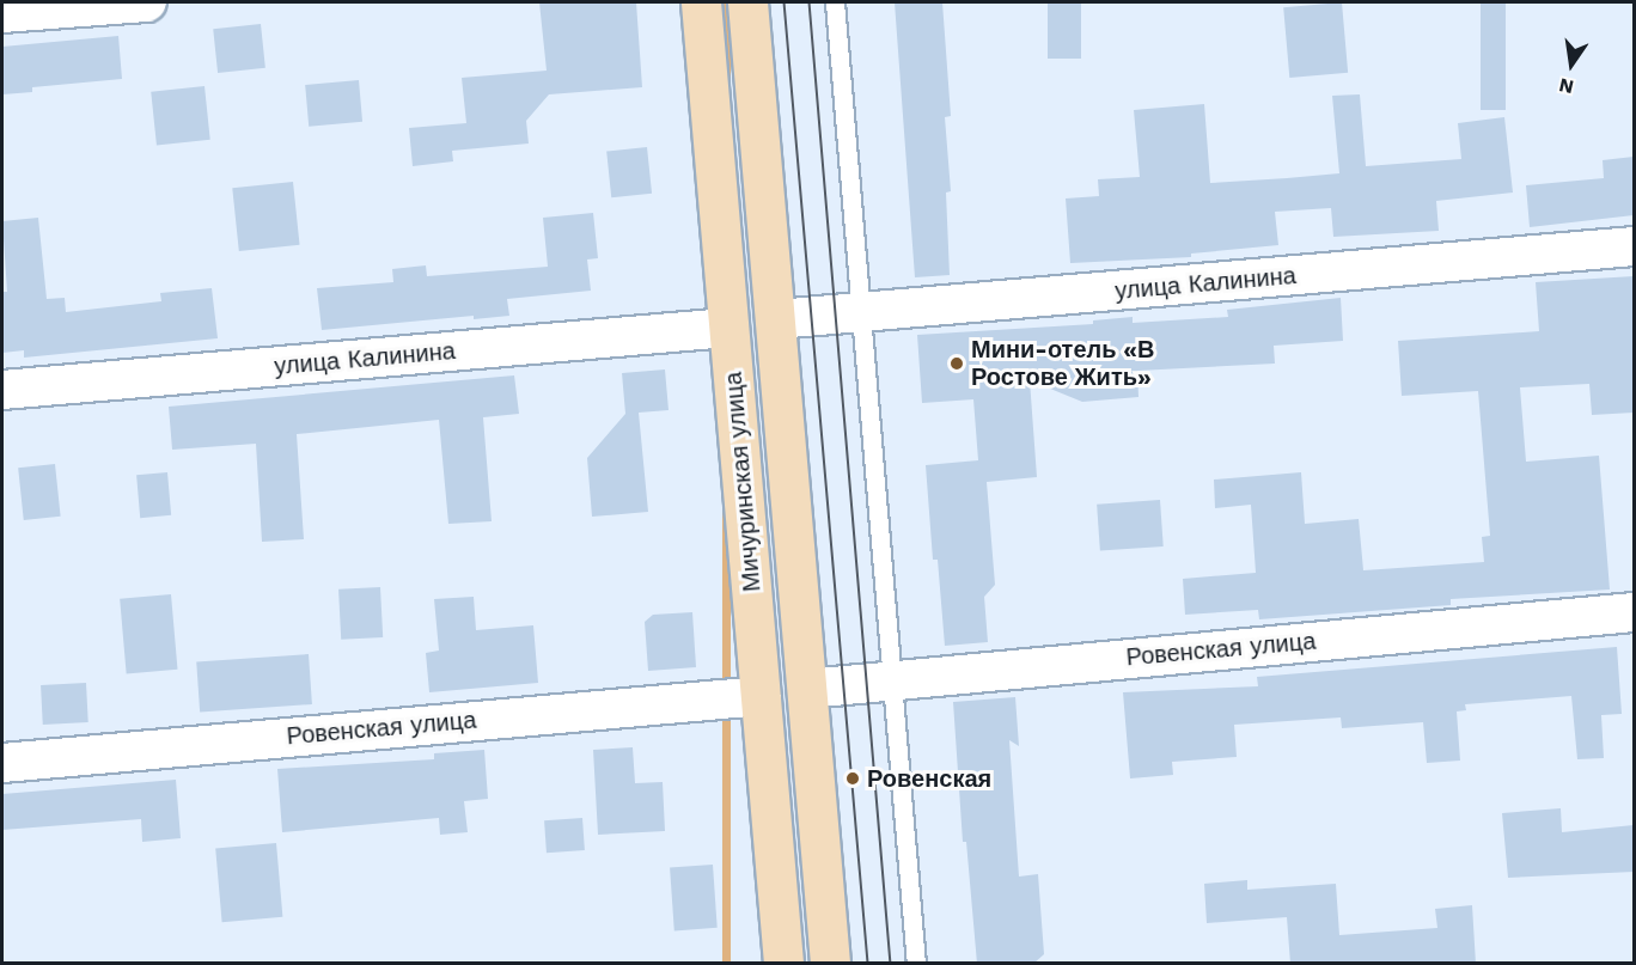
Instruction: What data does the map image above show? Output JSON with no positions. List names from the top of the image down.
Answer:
{
  "streets": {
    "main road": ["Мичуринская улица"],
    "street": ["улица Калинина", "Ровенская улица"]
  },
  "crossings": [
    ["улица Калинина", "Мичуринская улица"],
    ["Мичуринская улица", "Ровенская улица"]
  ],
  "places": ["Мини-отель «В Ростове Жить»", "Ровенская"],
  "north": "bottom"
}
